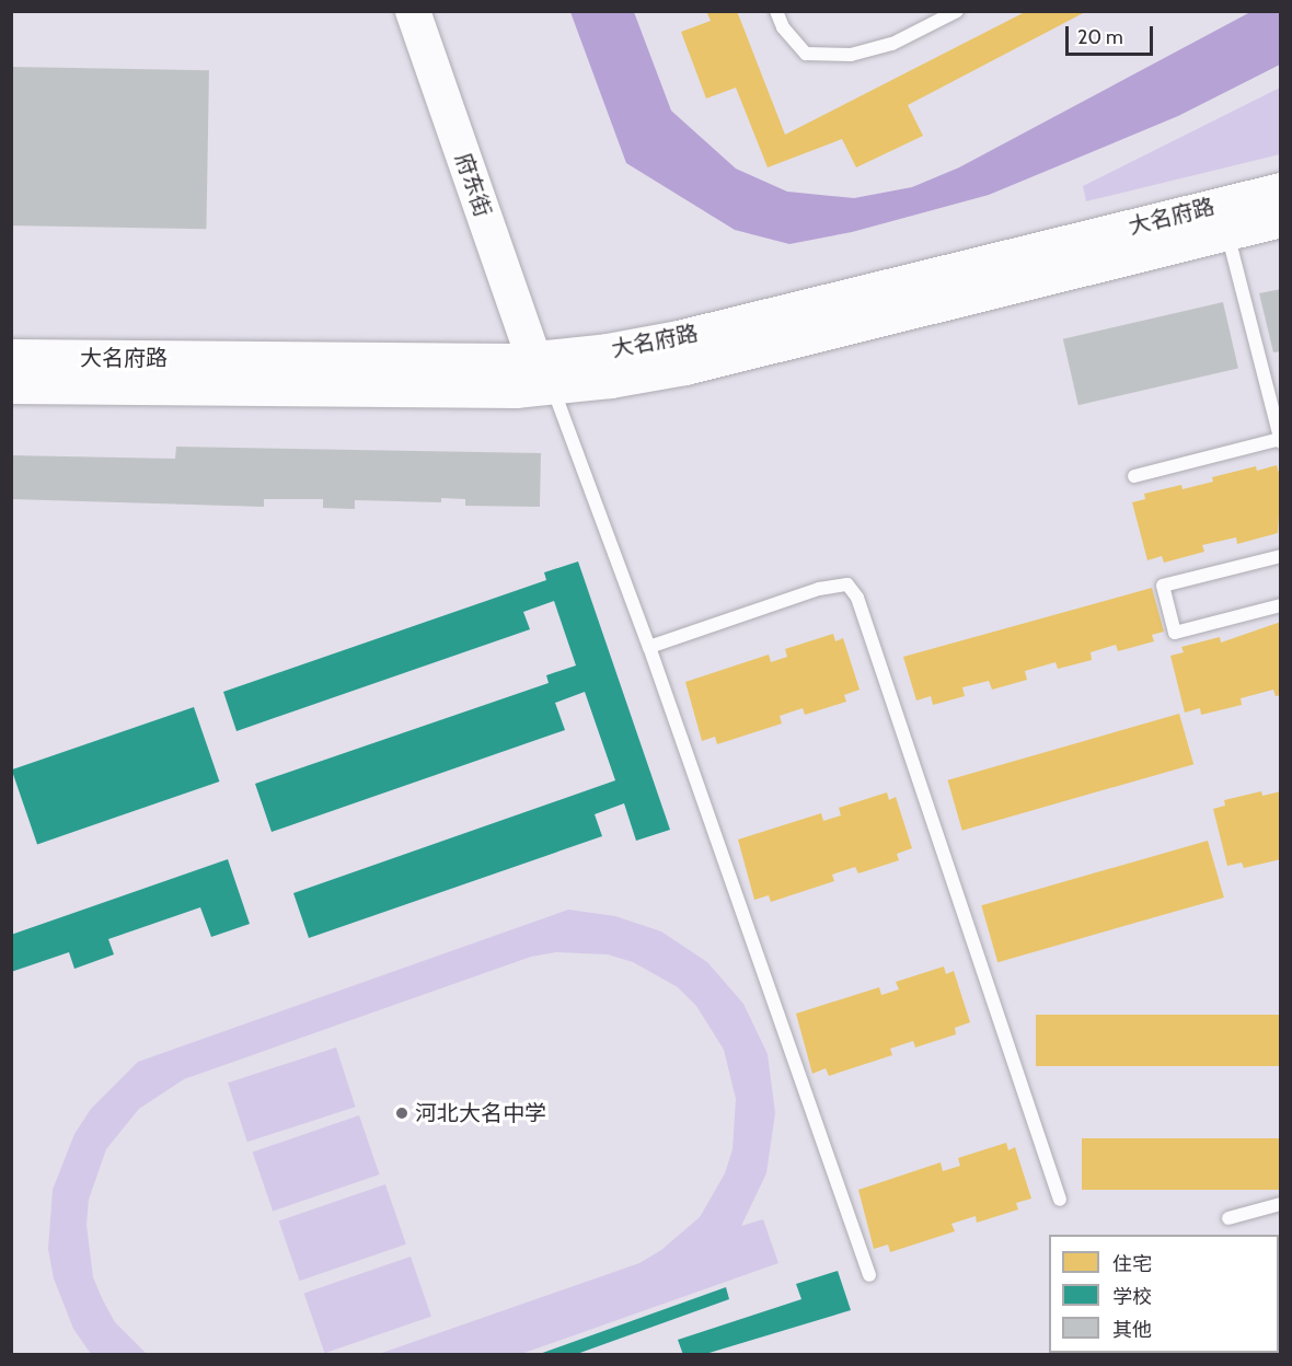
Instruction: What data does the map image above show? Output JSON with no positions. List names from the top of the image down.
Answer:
{
  "streets": {
    "street": ["府东街", "大名府路"]
  },
  "crossings": [
    ["府东街", "大名府路"]
  ],
  "places": ["河北大名中学"],
  "legend": ["住宅", "学校", "其他"],
  "scale_bar": "20 m"
}
